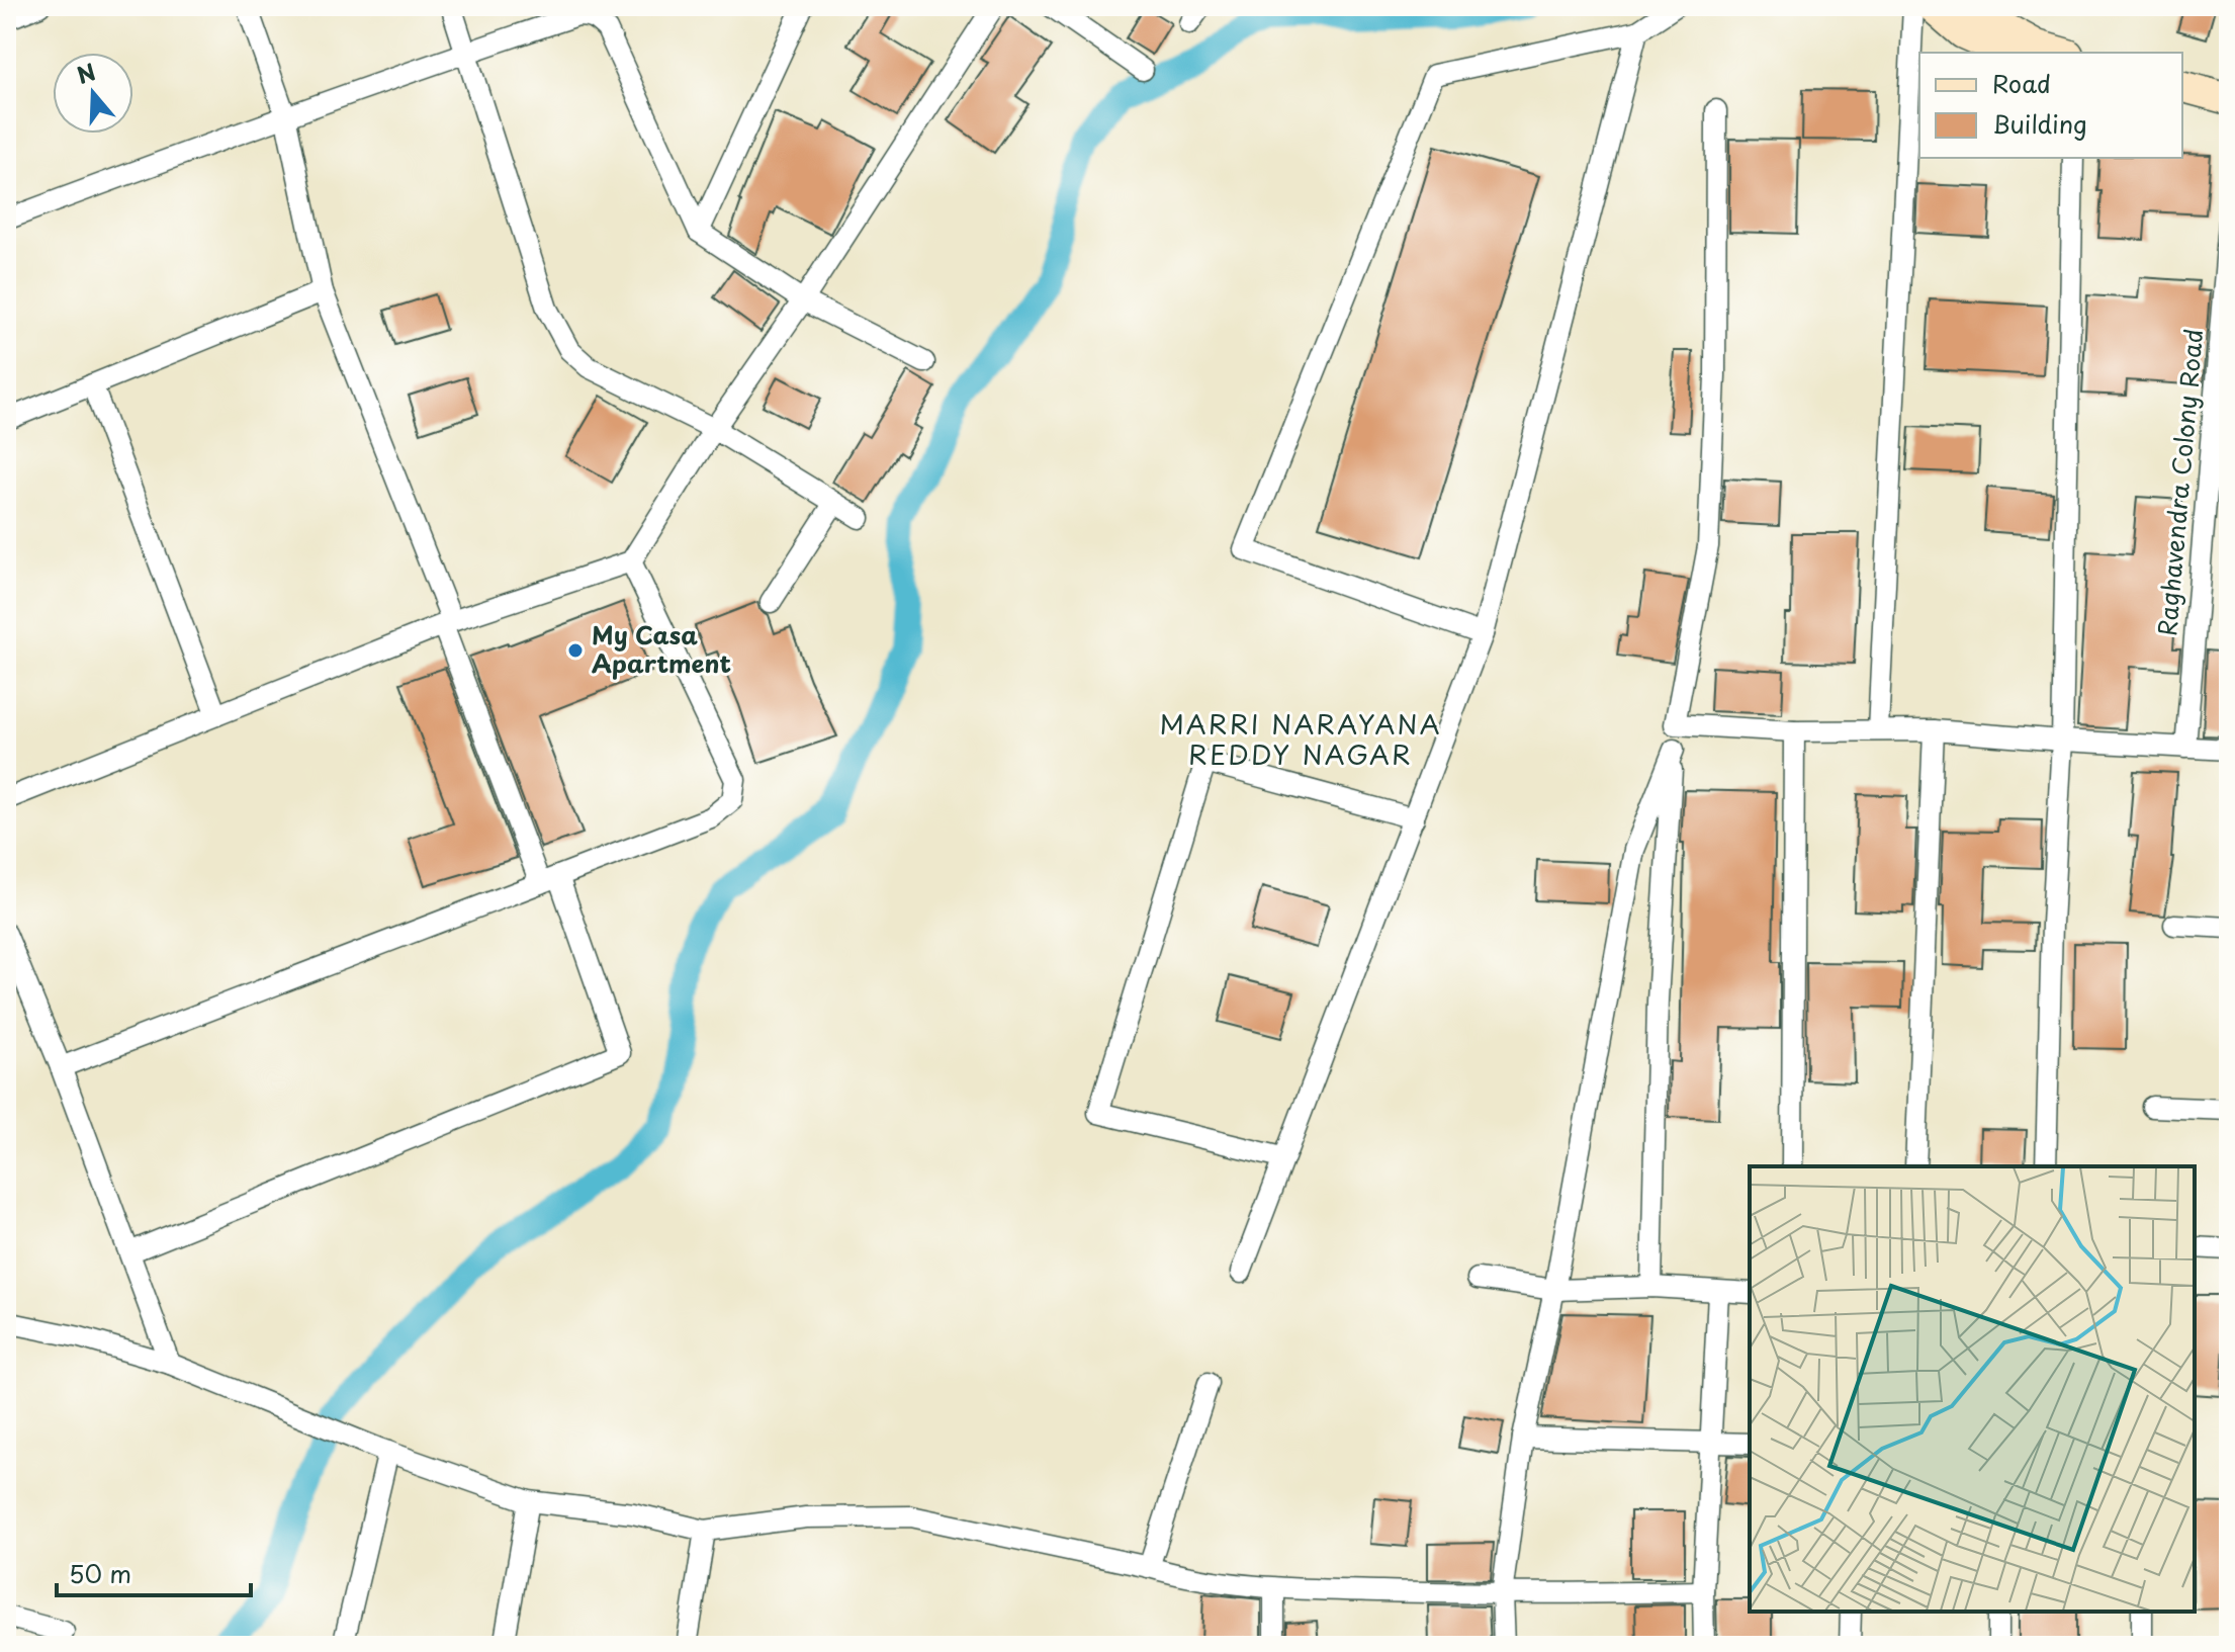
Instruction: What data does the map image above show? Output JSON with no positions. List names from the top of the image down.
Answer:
{
  "streets": {
    "street": ["Raghavendra Colony Road"]
  },
  "districts": ["MARRI NARAYANA REDDY NAGAR"],
  "places": ["My Casa Apartment"],
  "legend": ["Road", "Building"],
  "scale_bar": "50 m",
  "north": "top"
}
